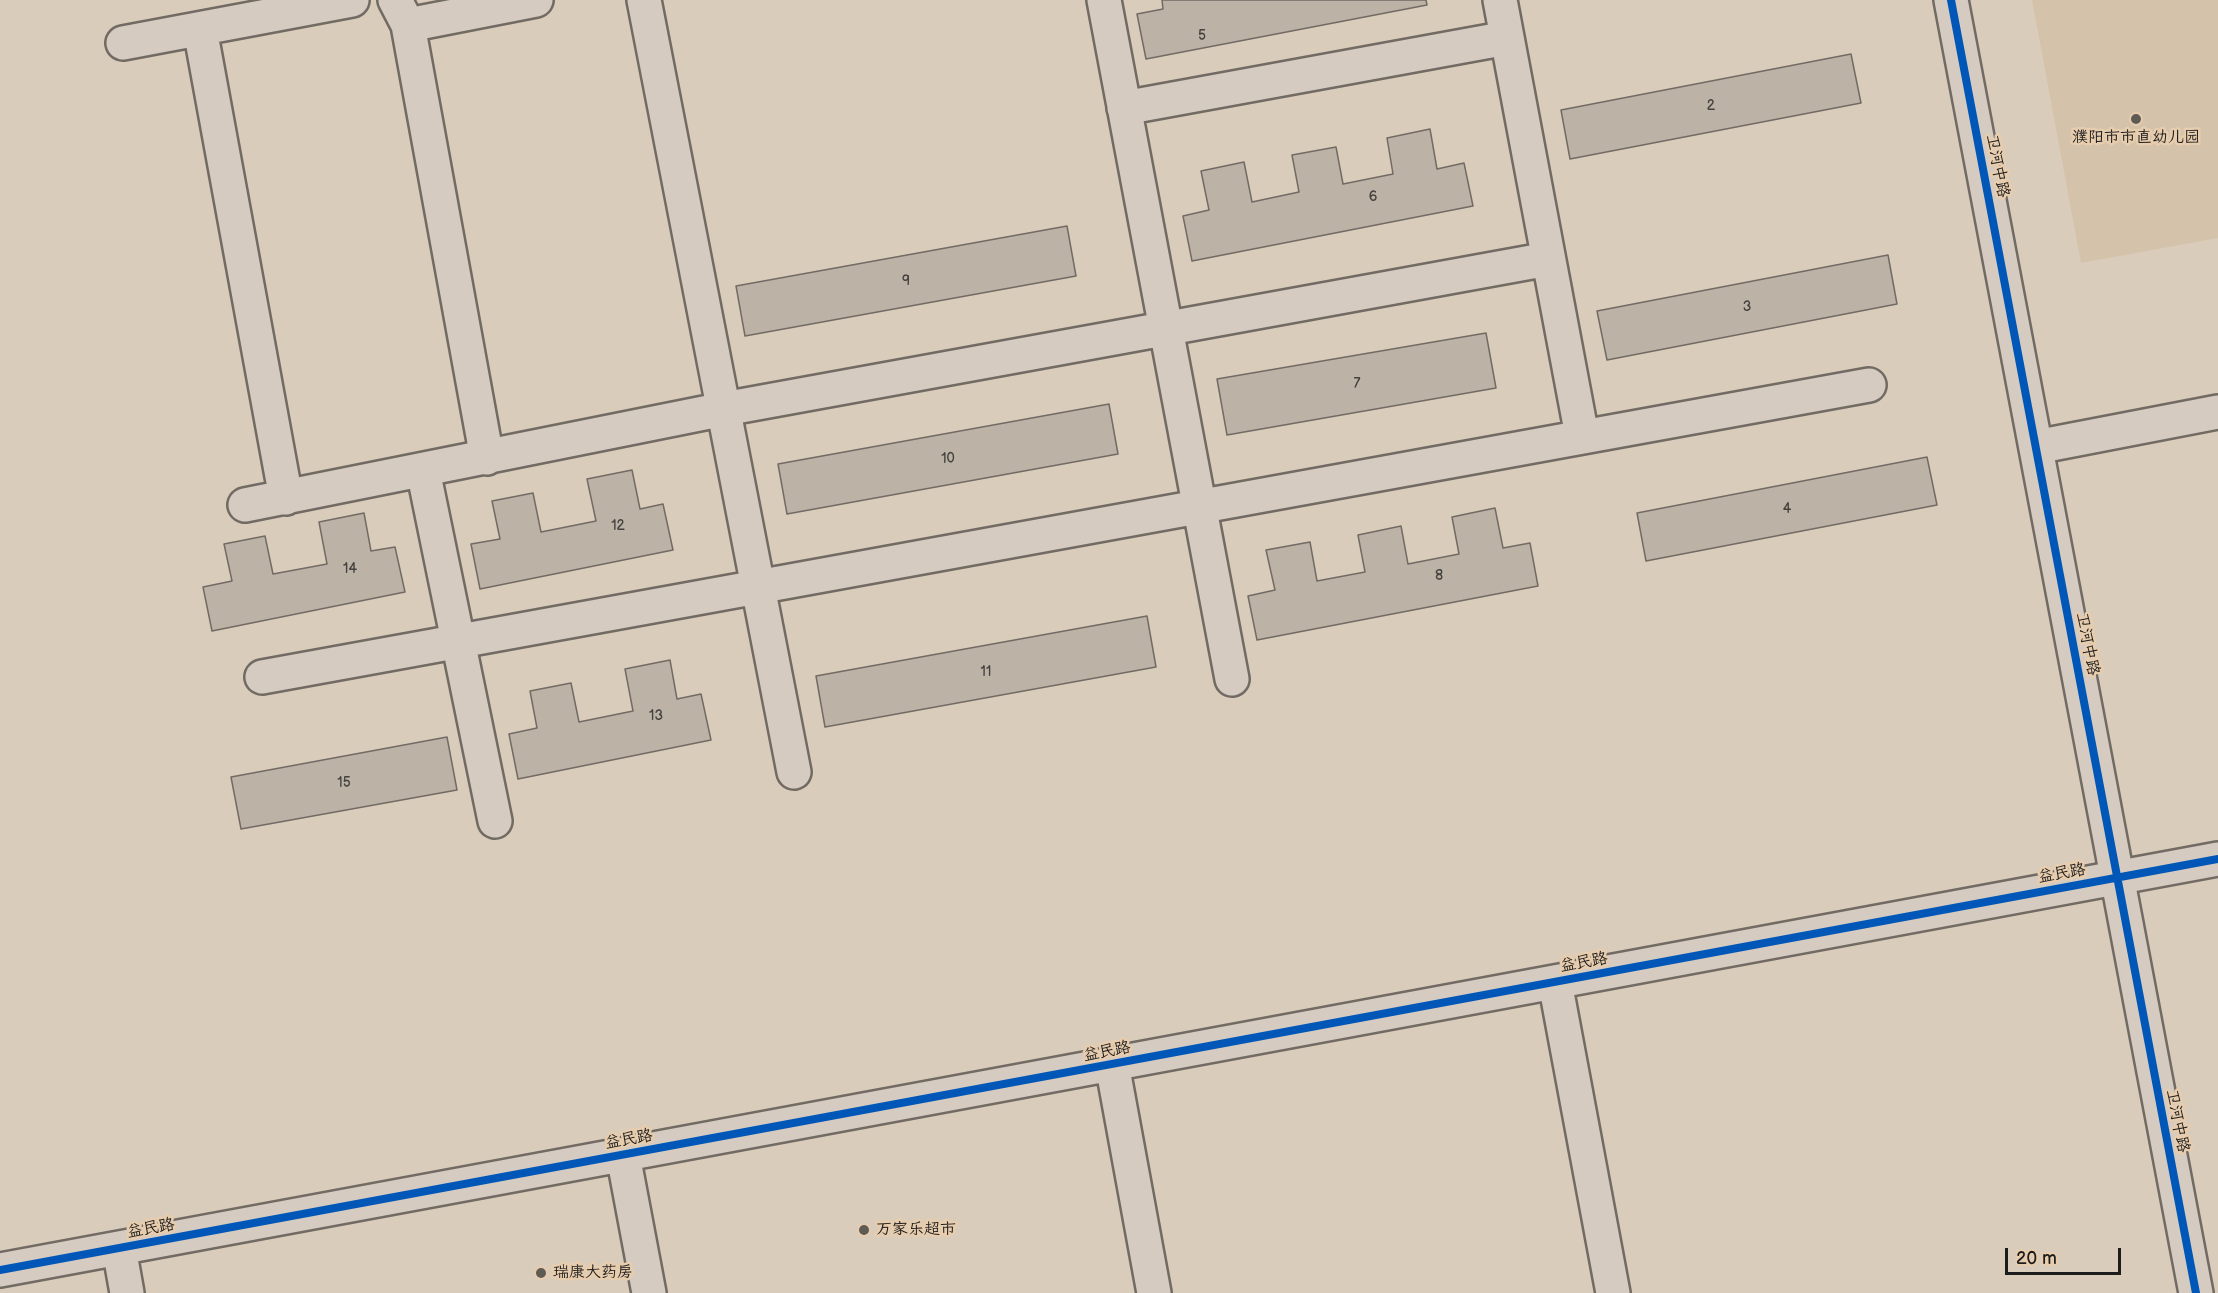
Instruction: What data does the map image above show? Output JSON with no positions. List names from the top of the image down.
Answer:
{
  "streets": {
    "street": ["卫河中路", "益民路"]
  },
  "crossings": [
    ["卫河中路", "益民路"]
  ],
  "places": ["濮阳市市直幼儿园", "万家乐超市", "瑞康大药房"],
  "house_numbers": [
    "5",
    "2",
    "6",
    "9",
    "3",
    "7",
    "10",
    "4",
    "12",
    "14",
    "8",
    "11",
    "13",
    "15"
  ],
  "scale_bar": "20 m"
}
